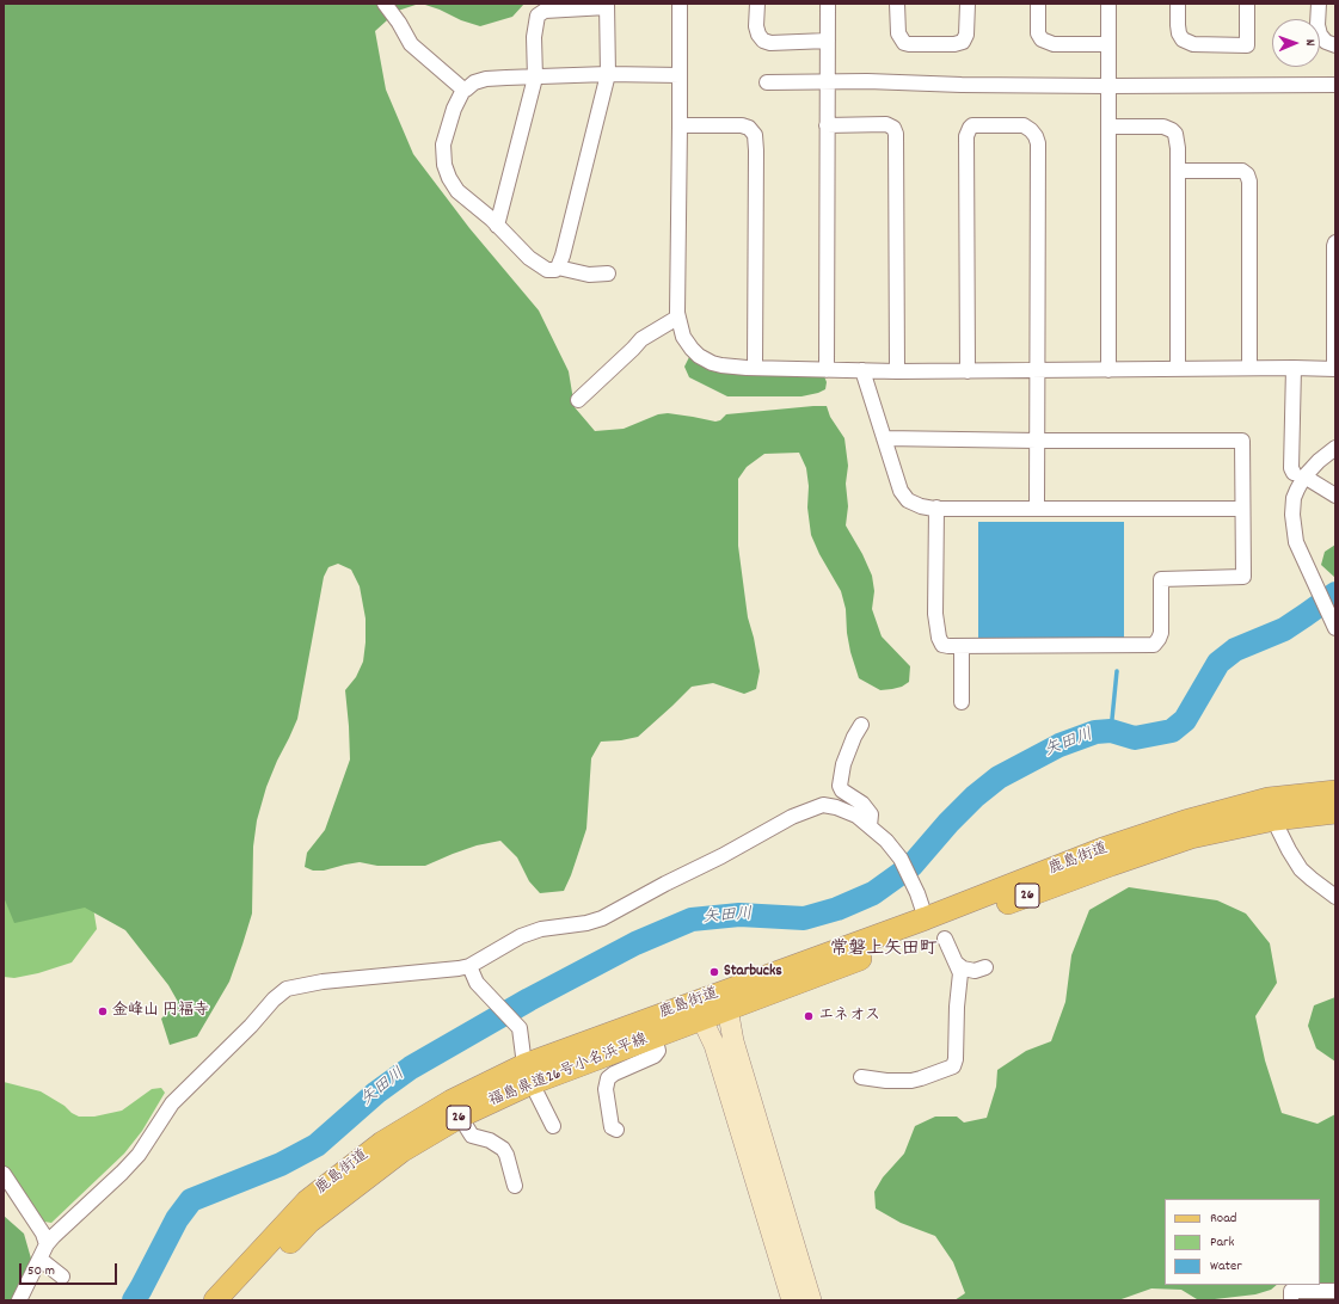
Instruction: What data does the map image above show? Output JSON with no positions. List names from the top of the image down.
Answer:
{
  "streets": {
    "main road": ["鹿島街道", "26", "福島県道26号小名浜平線"]
  },
  "crossings": [
    ["鹿島街道", "福島県道26号小名浜平線"]
  ],
  "districts": ["常磐上矢田町"],
  "water": ["矢田川"],
  "places": ["Starbucks", "金峰山 円福寺", "エネオス"],
  "legend": ["Road", "Park", "Water"],
  "scale_bar": "50 m",
  "north": "right"
}
